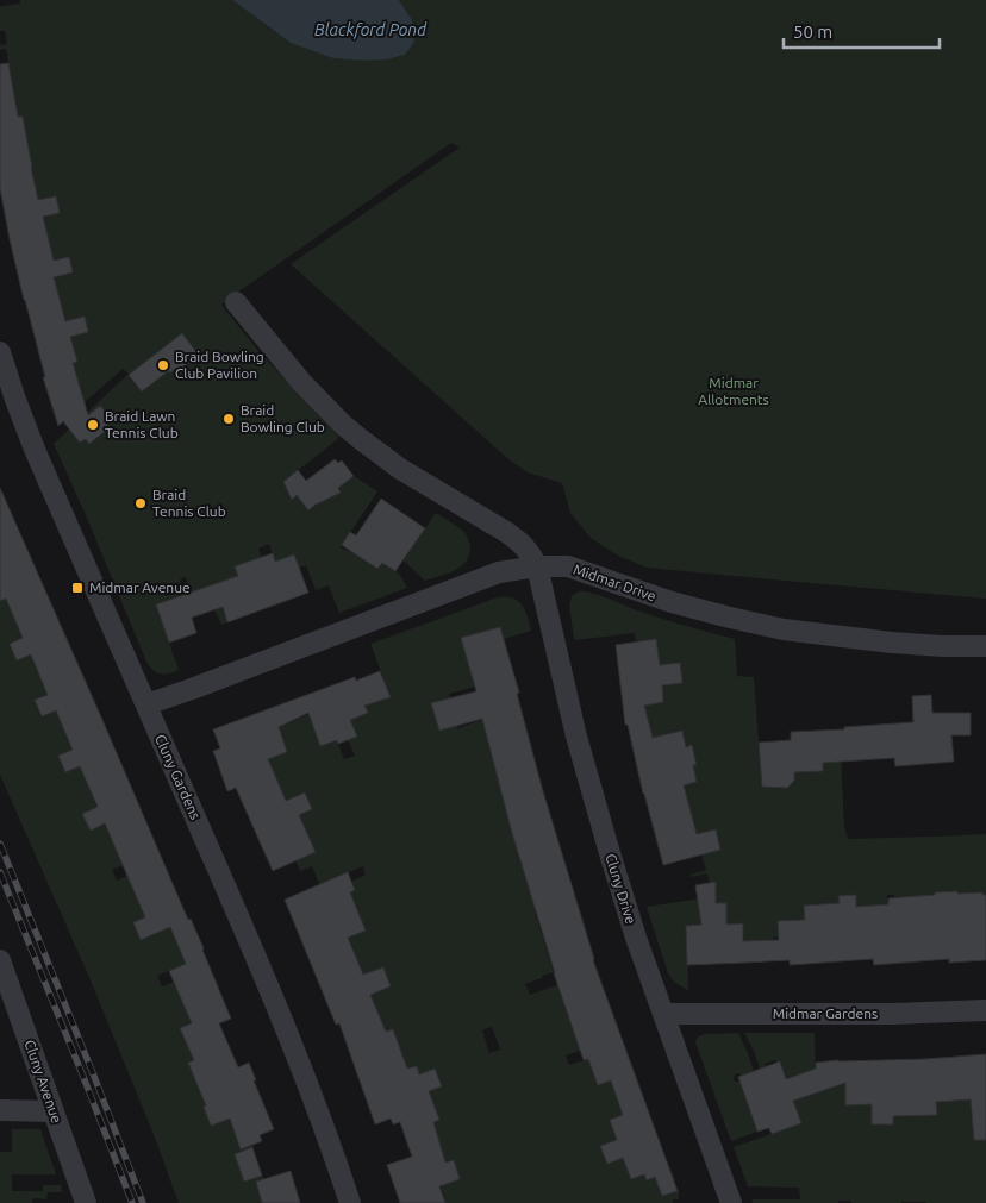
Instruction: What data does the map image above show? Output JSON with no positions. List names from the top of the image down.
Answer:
{
  "streets": {
    "street": [
      "Midmar Drive",
      "Cluny Gardens",
      "Cluny Drive",
      "Midmar Gardens",
      "Cluny Avenue"
    ]
  },
  "crossings": [
    ["Midmar Drive", "Cluny Drive"],
    ["Cluny Drive", "Midmar Gardens"]
  ],
  "water": ["Blackford Pond"],
  "parks": ["Midmar Allotments"],
  "places": {
    "other": [
      "Braid Bowling Club Pavilion",
      "Braid Bowling Club",
      "Braid Lawn Tennis Club",
      "Braid Tennis Club"
    ],
    "transit": ["Midmar Avenue"]
  },
  "scale_bar": "50 m"
}
